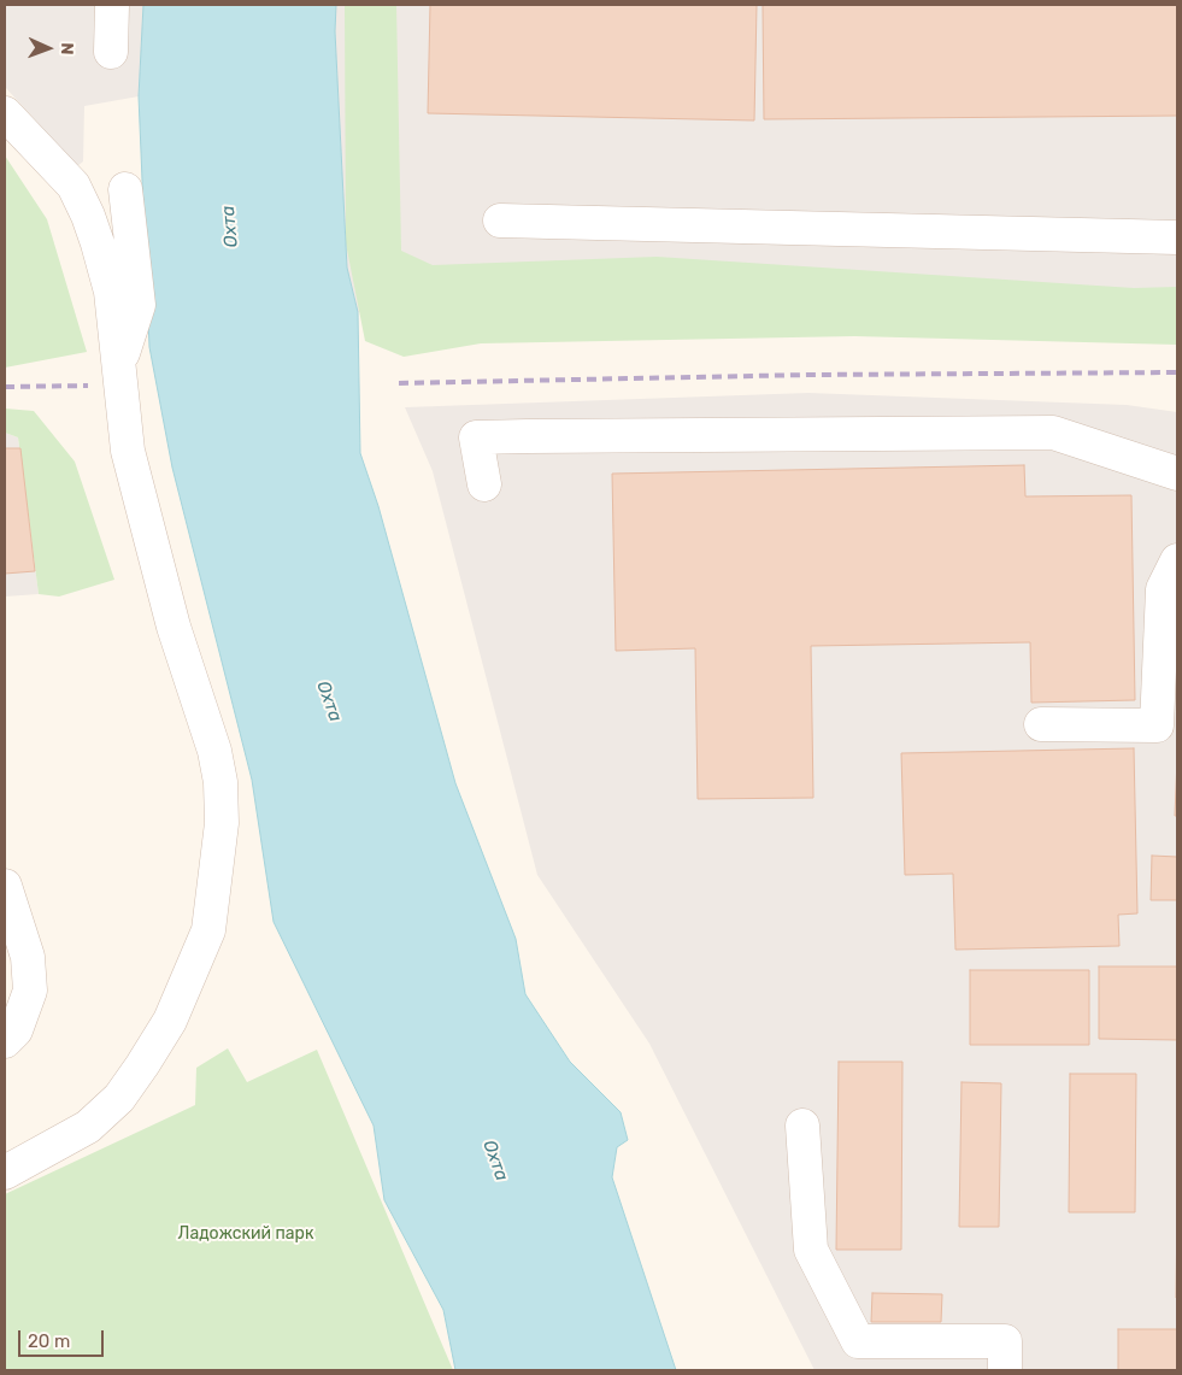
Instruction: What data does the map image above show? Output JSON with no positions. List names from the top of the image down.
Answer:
{
  "water": ["Охта"],
  "parks": ["Ладожский парк"],
  "scale_bar": "20 m",
  "north": "right"
}
